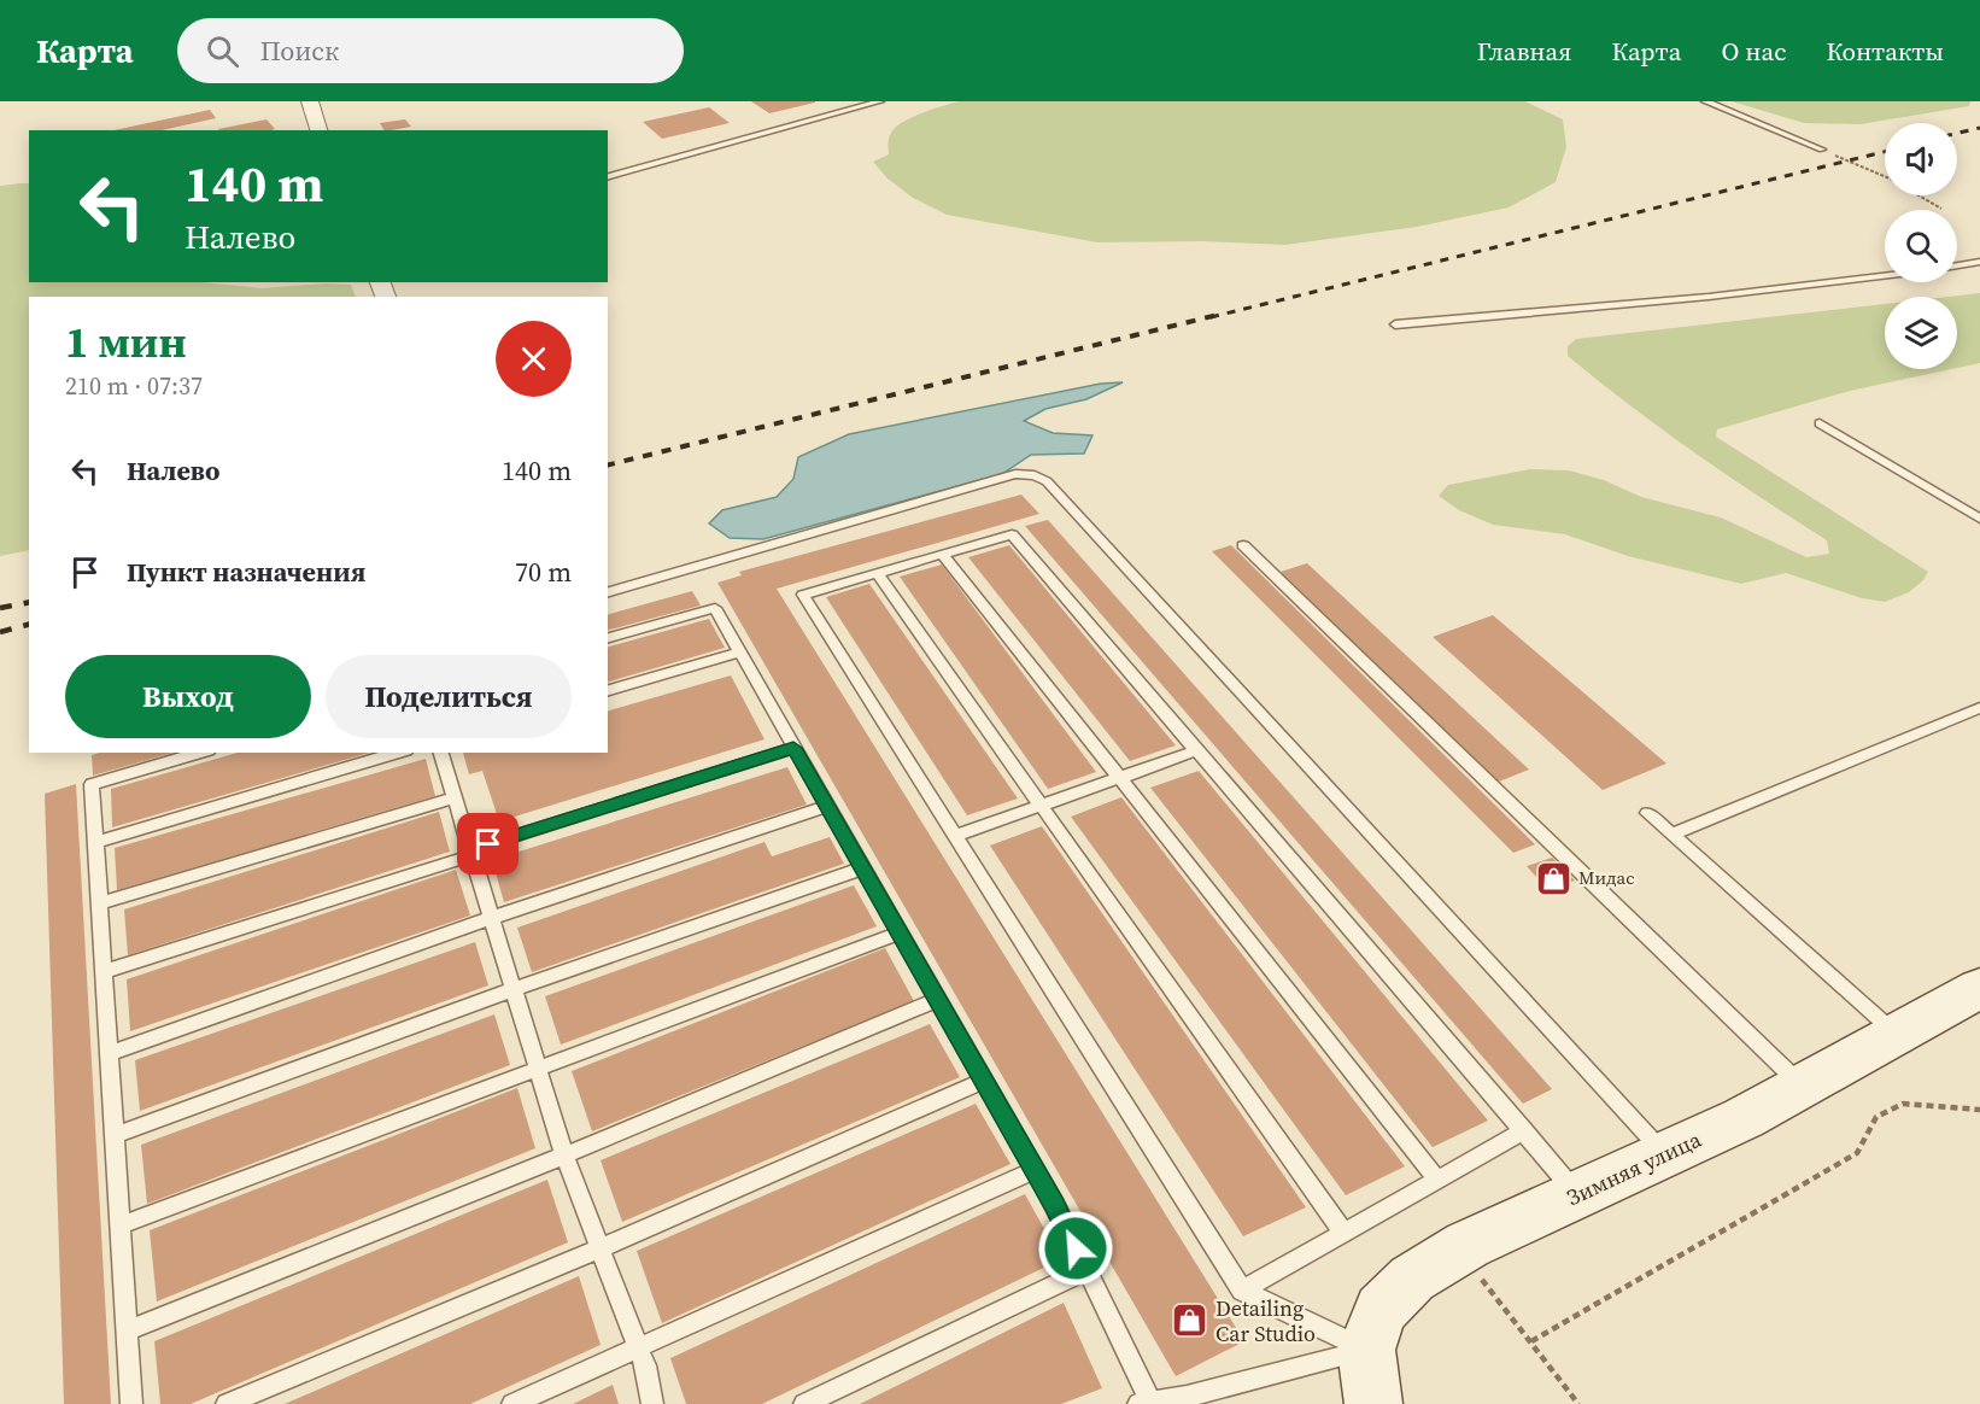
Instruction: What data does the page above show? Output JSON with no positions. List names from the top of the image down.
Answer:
{
  "streets": {
    "street": ["Зимняя улица"]
  },
  "places": {
    "shop": ["Мидас", "Detailing Car Studio"]
  },
  "page": {
    "header": "Карта",
    "search": "Поиск",
    "nav": [
      "Главная",
      "Карта",
      "О нас",
      "Контакты"
    ],
    "turn": ["140 m", "Налево"],
    "heading": ["1 мин", "210 m · 07:37"],
    "list": [
      {
        "name": "Налево",
        "value": "140 m"
      },
      {
        "name": "Пункт назначения",
        "value": "70 m"
      }
    ],
    "buttons": ["Выход", "Поделиться"]
  }
}
